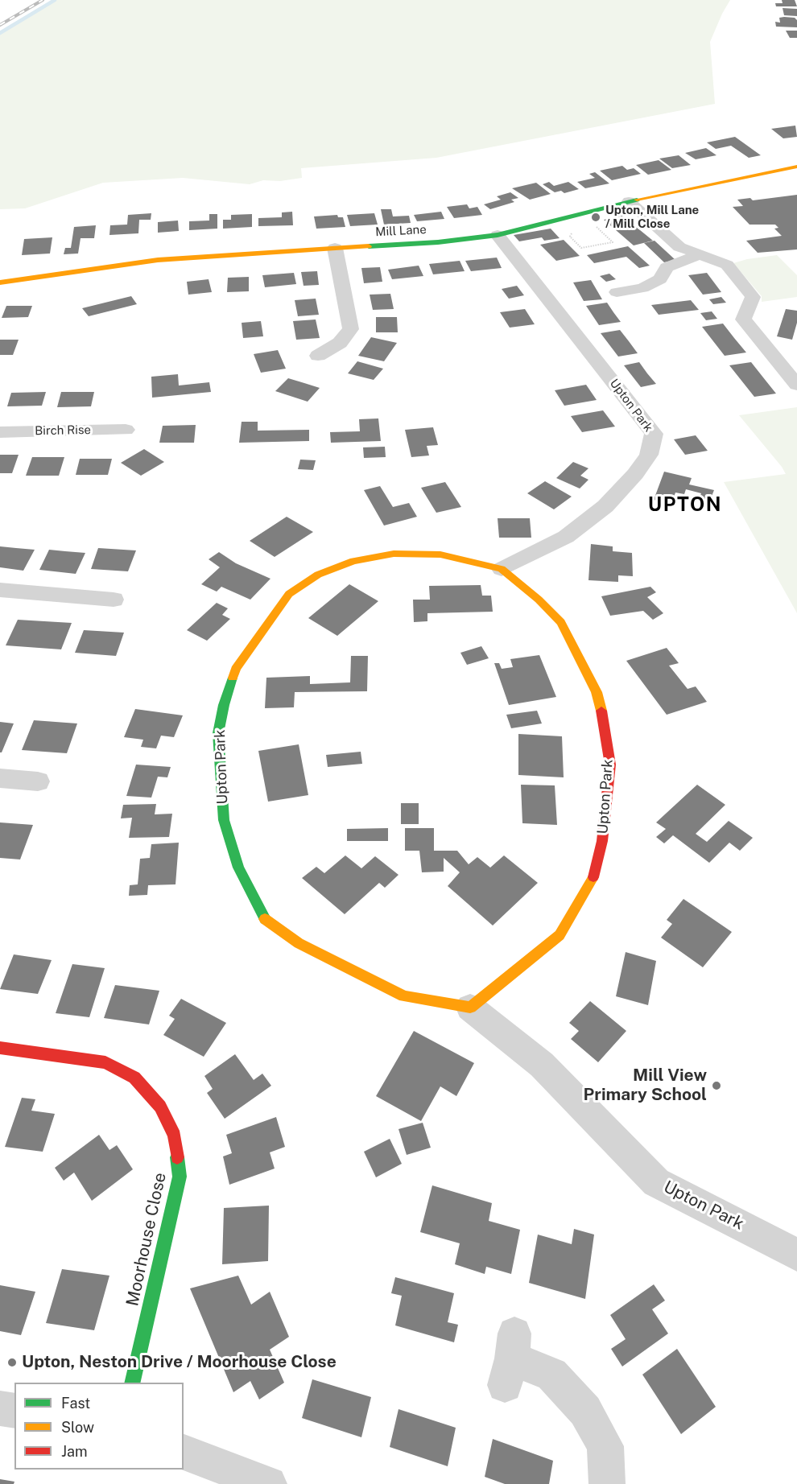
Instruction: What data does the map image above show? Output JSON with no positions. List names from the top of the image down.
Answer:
{
  "streets": {
    "street": [
      "Mill Lane",
      "Upton Park",
      "Birch Rise",
      "Moorhouse Close"
    ]
  },
  "crossings": [
    ["Mill Lane", "Upton Park"]
  ],
  "districts": ["UPTON"],
  "places": ["Upton, Mill Lane / Mill Close", "Mill View Primary School", "Upton, Neston Drive / Moorhouse Close"],
  "legend": ["Fast", "Slow", "Jam"]
}
